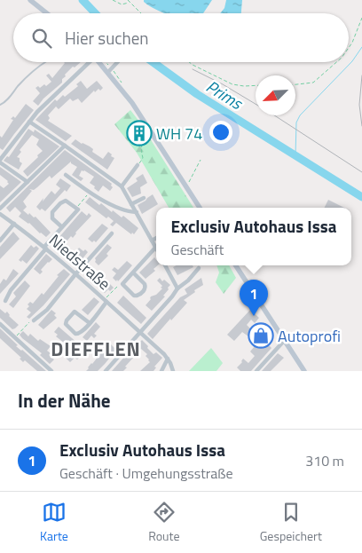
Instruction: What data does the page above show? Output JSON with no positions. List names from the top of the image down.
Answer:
{
  "streets": {
    "street": ["Niedstraße"]
  },
  "districts": ["DIEFFLEN"],
  "water": ["Prims"],
  "places": {
    "building": ["WH 74"],
    "shop": ["Autoprofi"]
  },
  "north": "bottom left",
  "page": {
    "search": "Hier suchen",
    "popup": ["Exclusiv Autohaus Issa", "Geschäft"],
    "pins": "1",
    "heading": "In der Nähe",
    "list": [
      {
        "mark": "1",
        "name": "Exclusiv Autohaus Issa",
        "note": "Geschäft · Umgehungsstraße",
        "value": "310 m"
      }
    ],
    "nav": ["Karte", "Route", "Gespeichert"]
  }
}
